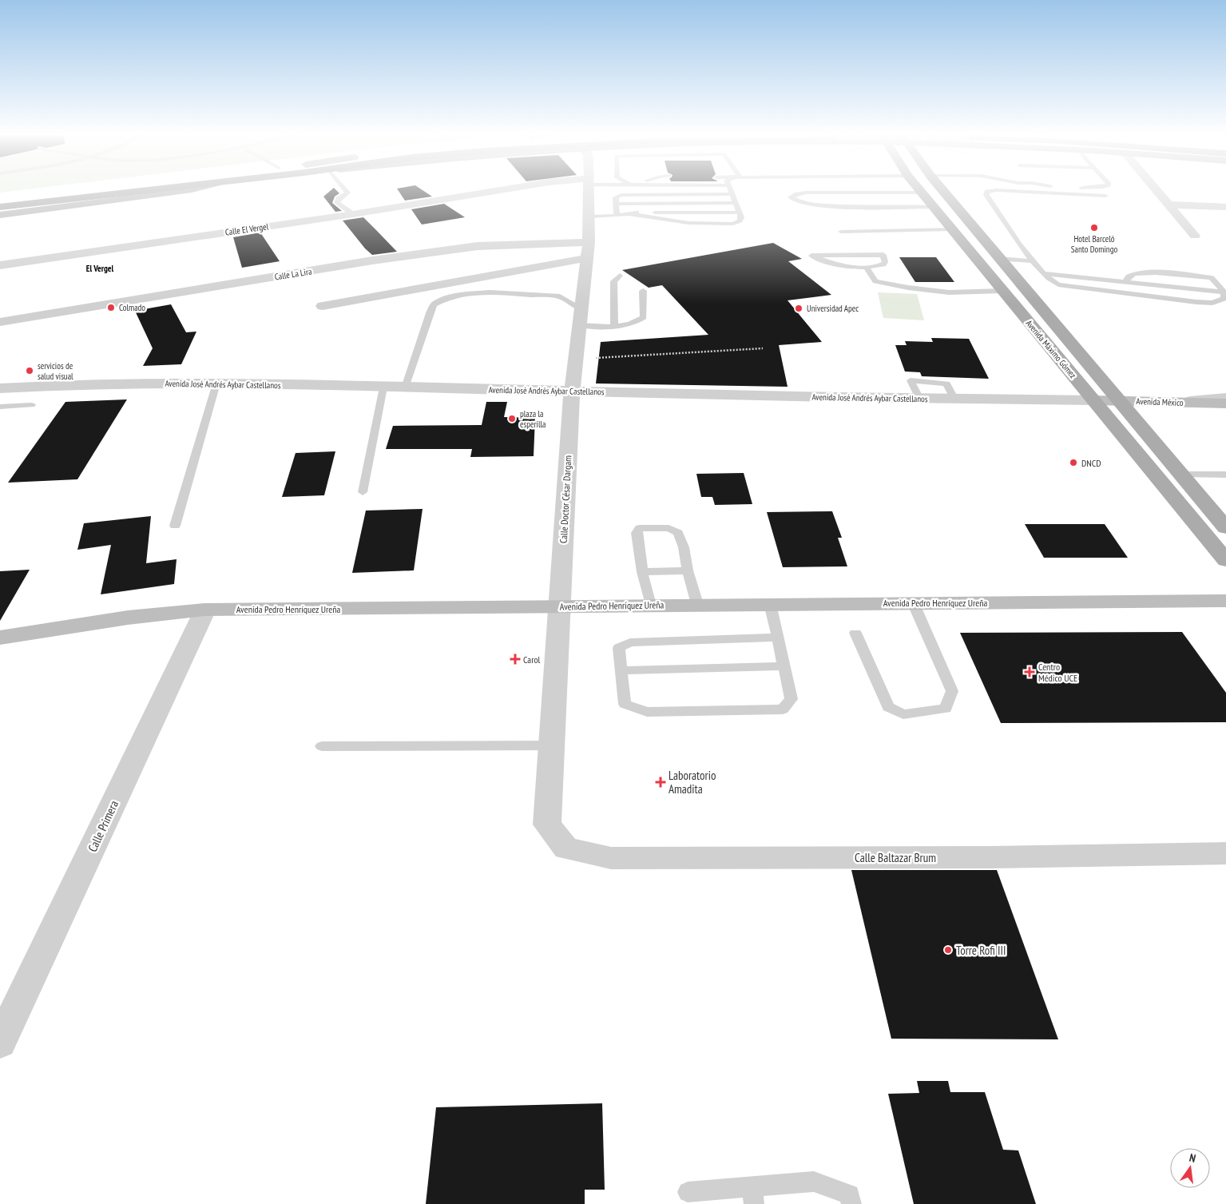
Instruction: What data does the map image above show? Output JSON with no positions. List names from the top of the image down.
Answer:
{
  "streets": {
    "main road": ["Avenida Máximo Gómez", "Avenida México", "Avenida Pedro Henríquez Ureña"],
    "street": [
      "Calle El Vergel",
      "Calle La Lira",
      "Avenida José Andrés Aybar Castellanos",
      "Calle Doctor César Dargam",
      "Calle Primera",
      "Calle Baltazar Brum"
    ]
  },
  "crossings": [
    ["Calle La Lira", "Calle Doctor César Dargam"],
    ["Avenida Máximo Gómez", "Avenida José Andrés Aybar Castellanos"],
    ["Avenida Máximo Gómez", "Avenida México"],
    ["Avenida José Andrés Aybar Castellanos", "Avenida México"],
    ["Avenida José Andrés Aybar Castellanos", "Calle Doctor César Dargam"],
    ["Calle Doctor César Dargam", "Avenida Pedro Henríquez Ureña"],
    ["Calle Doctor César Dargam", "Calle Baltazar Brum"],
    ["Avenida Pedro Henríquez Ureña", "Calle Primera"]
  ],
  "districts": ["El Vergel"],
  "places": {
    "other": [
      "Hotel Barceló Santo Domingo",
      "Colmado",
      "Universidad Apec",
      "servicios de salud visual",
      "plaza la esperilla",
      "DNCD",
      "Torre Rofi III"
    ],
    "health": ["Carol", "Centro Médico UCE", "Laboratorio Amadita"]
  },
  "north": "top"
}
